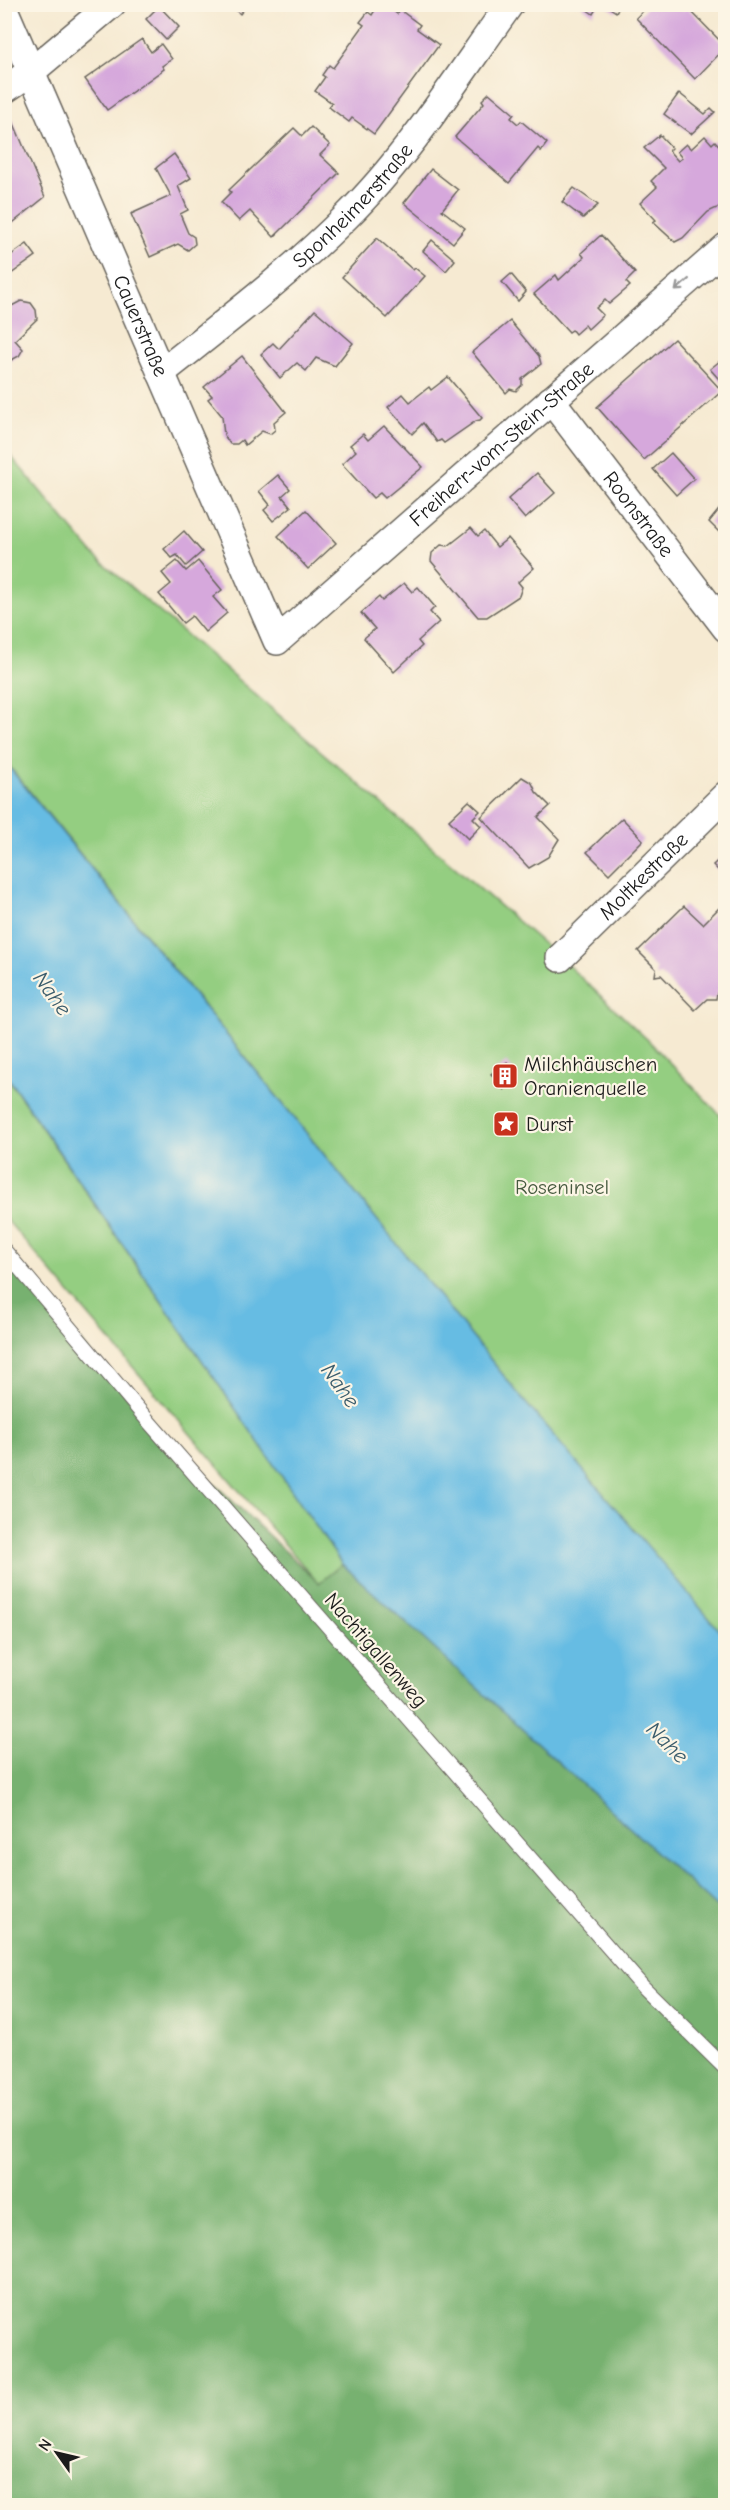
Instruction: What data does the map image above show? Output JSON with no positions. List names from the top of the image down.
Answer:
{
  "streets": {
    "street": [
      "Sponheimerstraße",
      "Cauerstraße",
      "Freiherr-vom-Stein-Straße",
      "Roonstraße",
      "Moltkestraße"
    ],
    "lane": ["Nachtigallenweg"]
  },
  "crossings": [
    ["Sponheimerstraße", "Cauerstraße"],
    ["Cauerstraße", "Freiherr-vom-Stein-Straße"],
    ["Freiherr-vom-Stein-Straße", "Roonstraße"]
  ],
  "one_way": ["Freiherr-vom-Stein-Straße"],
  "water": ["Nahe"],
  "parks": ["Roseninsel"],
  "places": {
    "building": ["Milchhäuschen Oranienquelle"],
    "place": ["Durst"]
  },
  "north": "top left"
}
